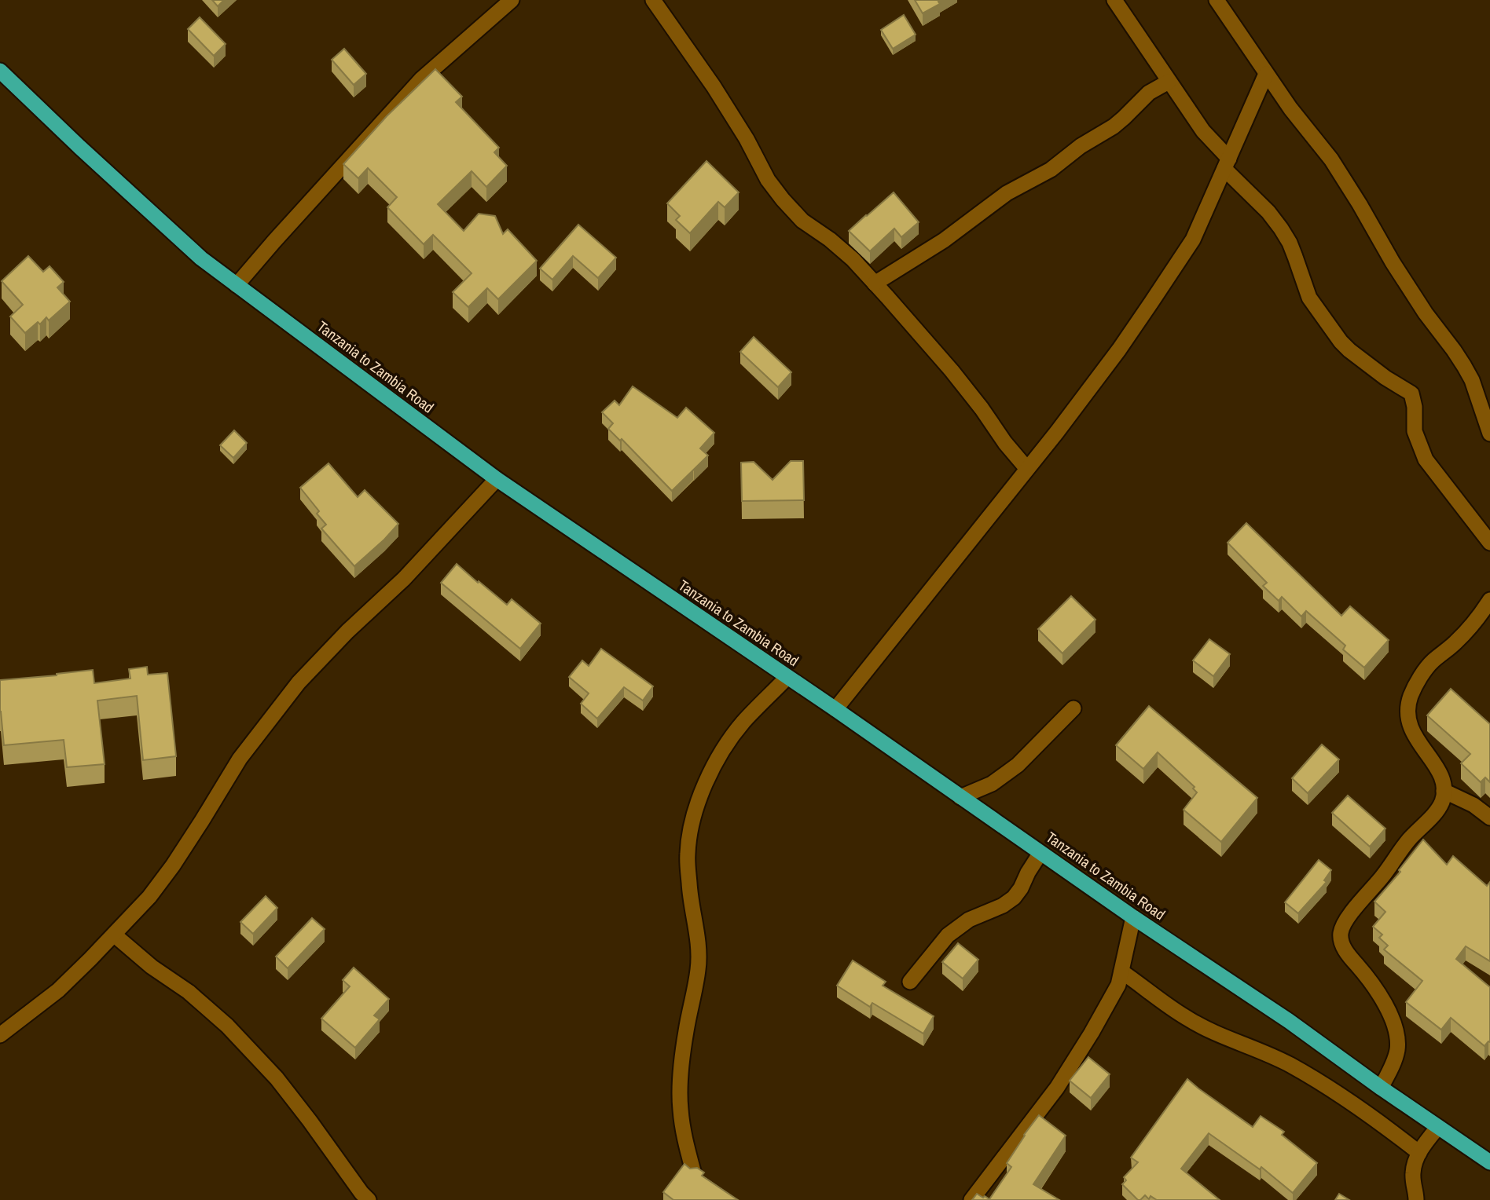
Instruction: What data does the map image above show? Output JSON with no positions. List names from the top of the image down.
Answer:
{
  "streets": {
    "highway": ["Tanzania to Zambia Road"]
  }
}
